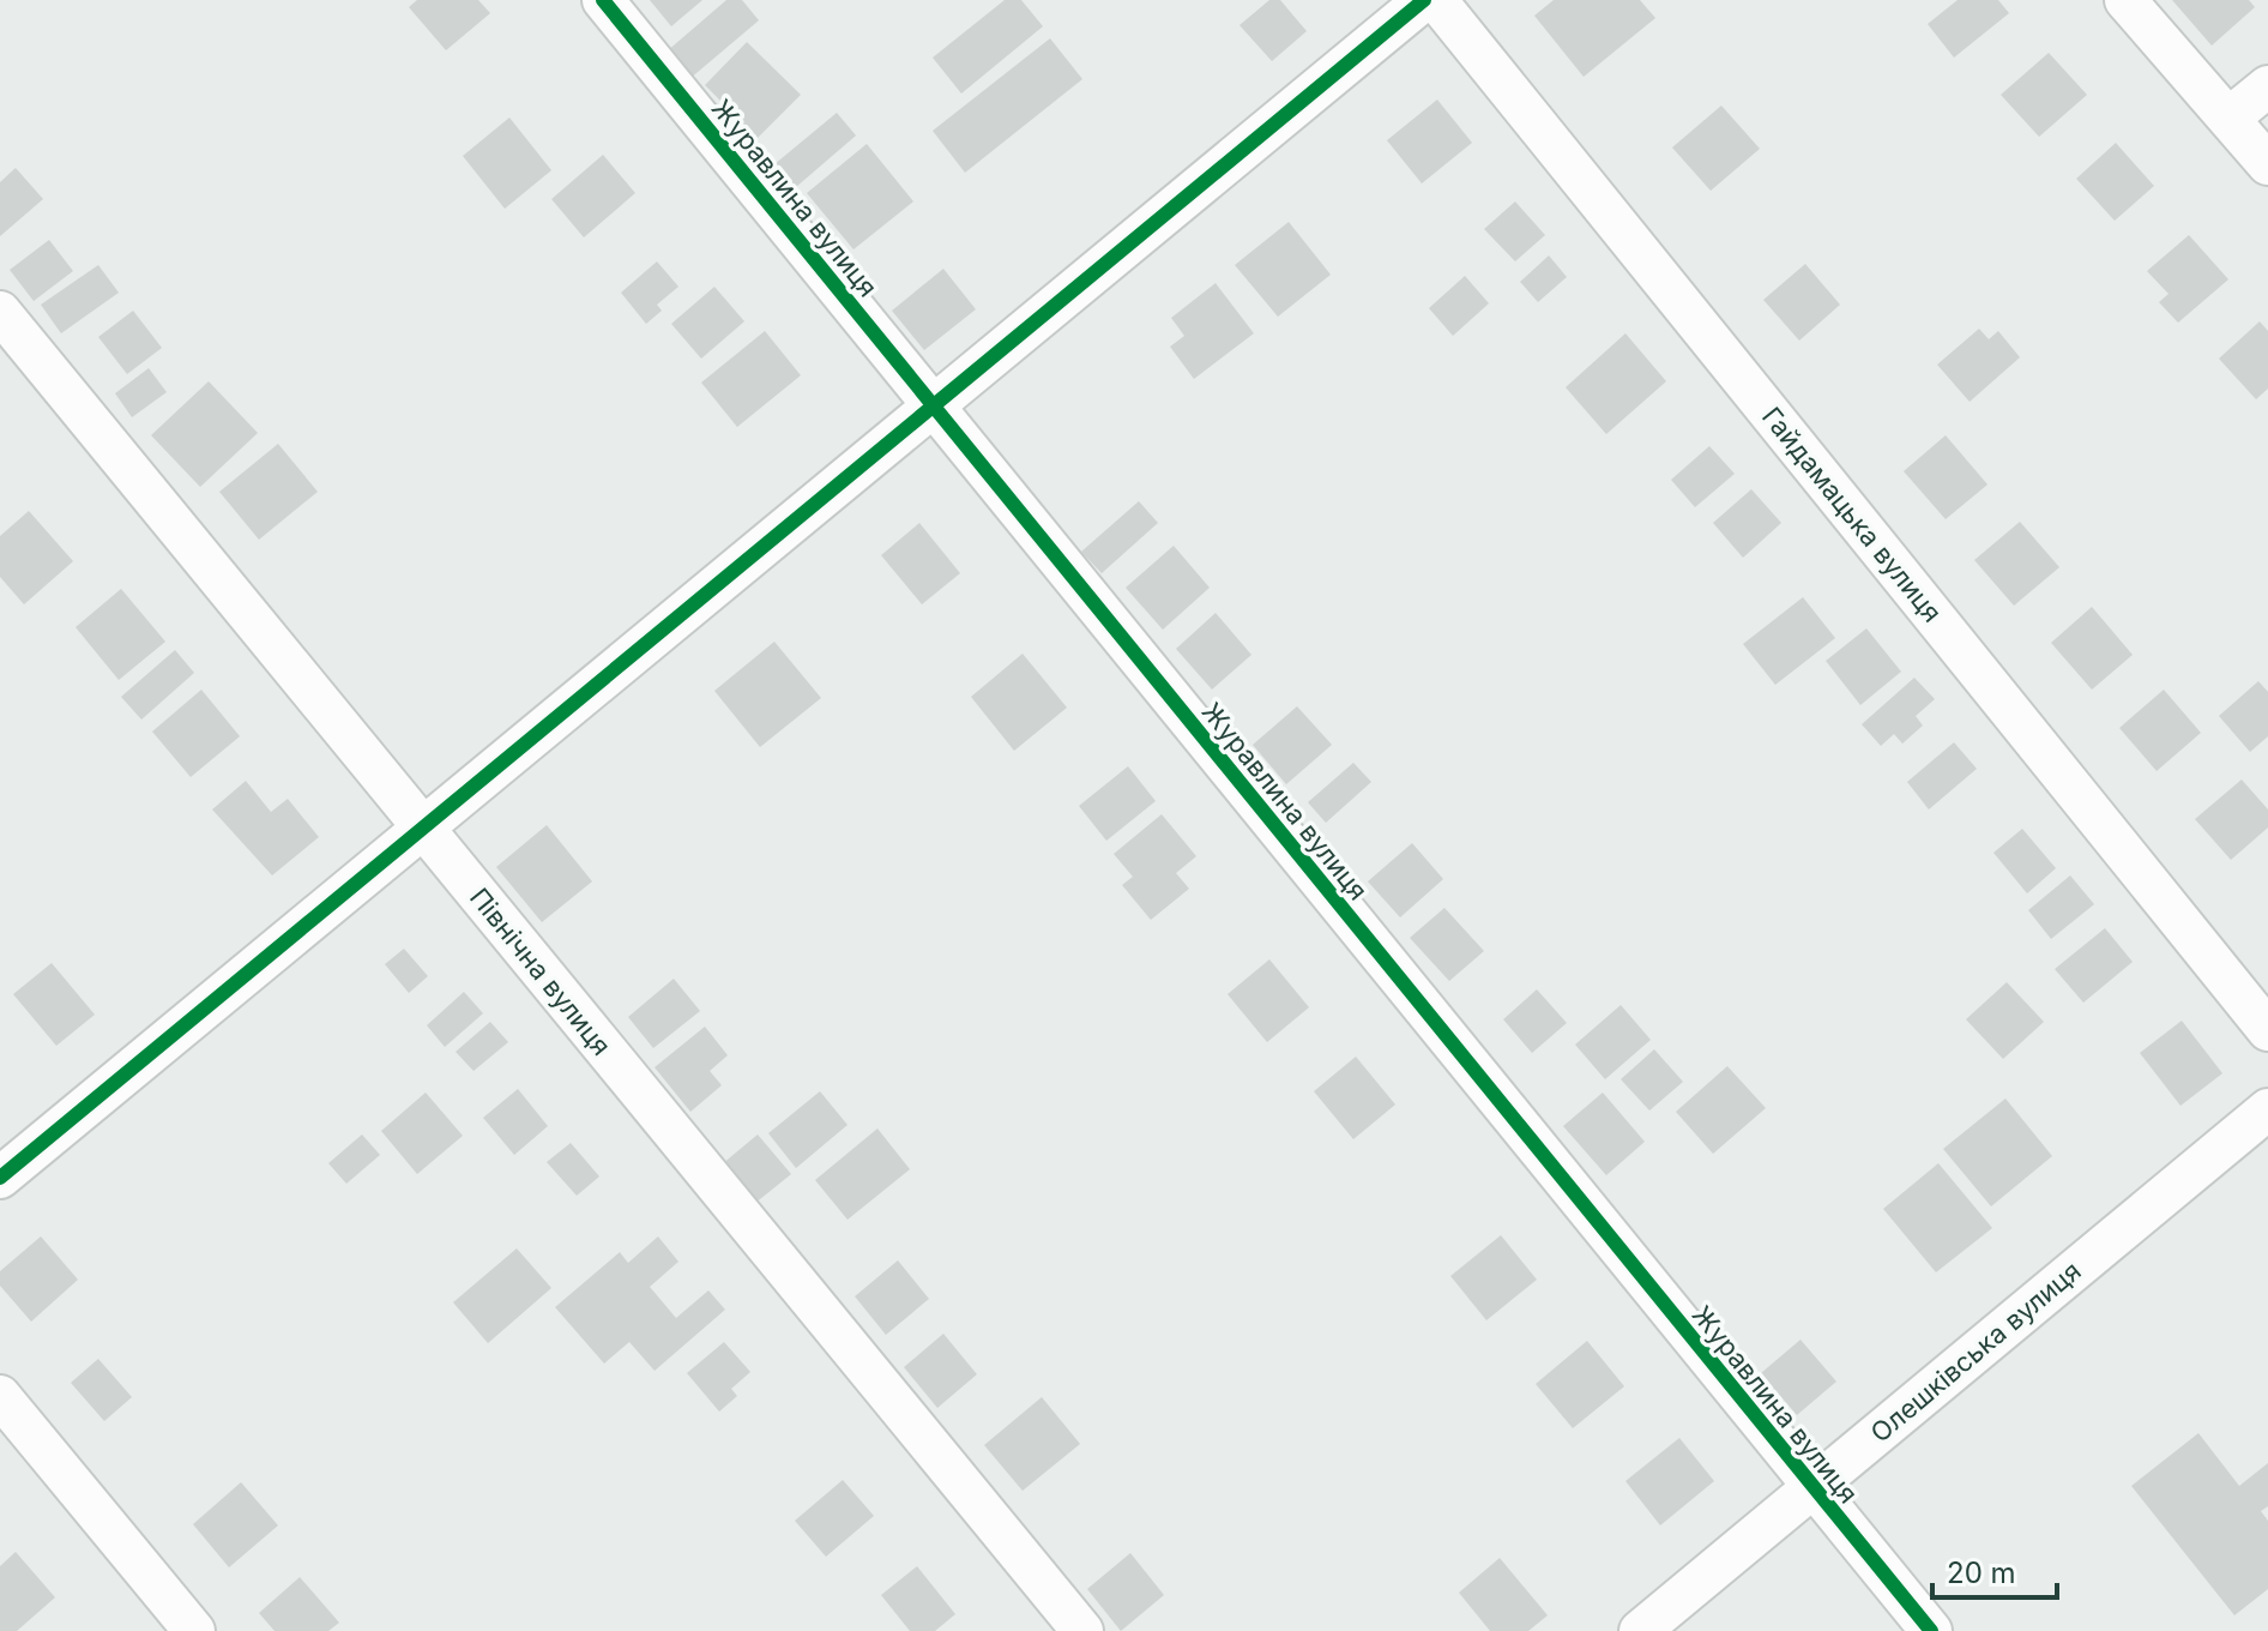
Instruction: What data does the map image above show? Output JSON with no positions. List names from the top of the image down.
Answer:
{
  "streets": {
    "street": [
      "Журавлина вулиця",
      "Гайдамацька вулиця",
      "Північна вулиця",
      "Олешківська вулиця"
    ]
  },
  "crossings": [
    ["Журавлина вулиця", "Олешківська вулиця"]
  ],
  "scale_bar": "20 m"
}
